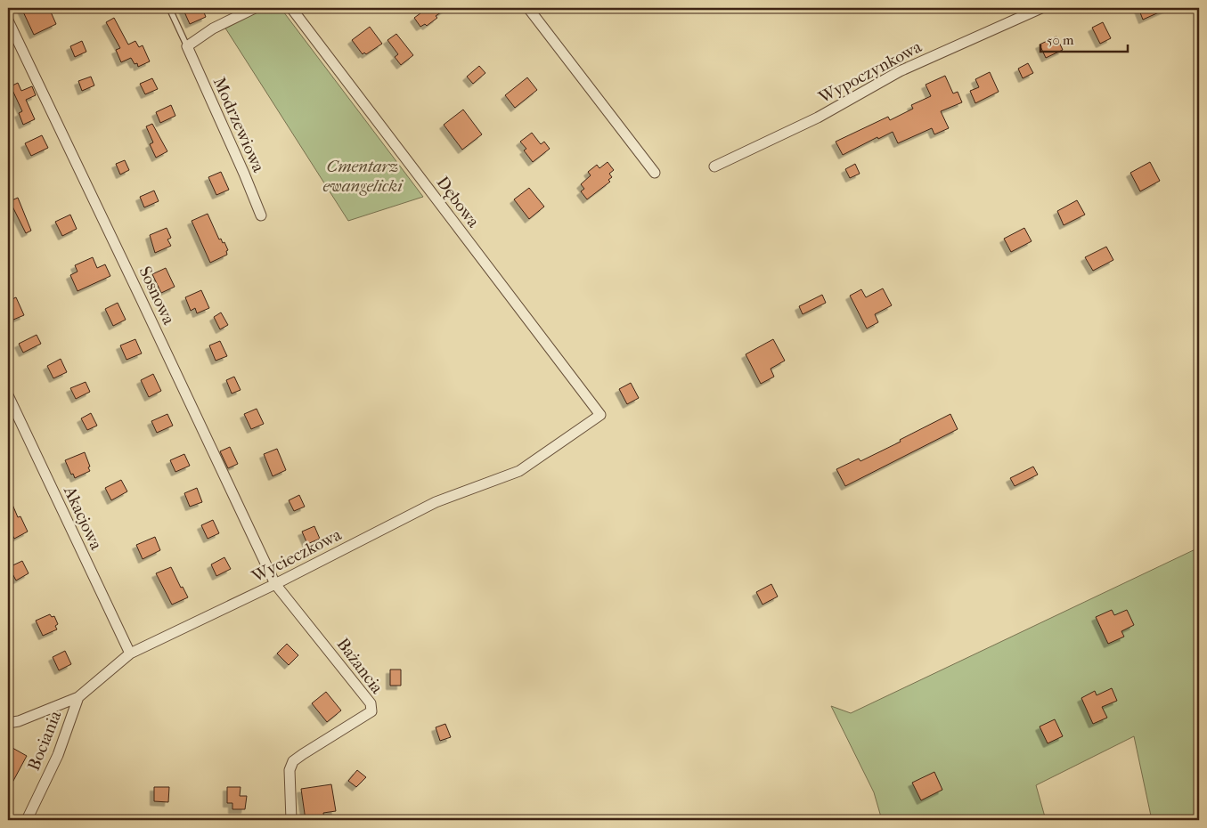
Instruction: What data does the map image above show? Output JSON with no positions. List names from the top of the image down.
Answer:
{
  "streets": {
    "street": [
      "Wypoczynkowa",
      "Modrzewiowa",
      "Dębowa",
      "Sosnowa",
      "Akacjowa",
      "Wycieczkowa",
      "Bażancia",
      "Bociania"
    ]
  },
  "crossings": [
    ["Dębowa", "Wycieczkowa"],
    ["Sosnowa", "Wycieczkowa"],
    ["Sosnowa", "Bażancia"],
    ["Akacjowa", "Wycieczkowa"],
    ["Wycieczkowa", "Bażancia"],
    ["Wycieczkowa", "Bociania"]
  ],
  "parks": ["Cmentarz ewangelicki"],
  "scale_bar": "50 m"
}
